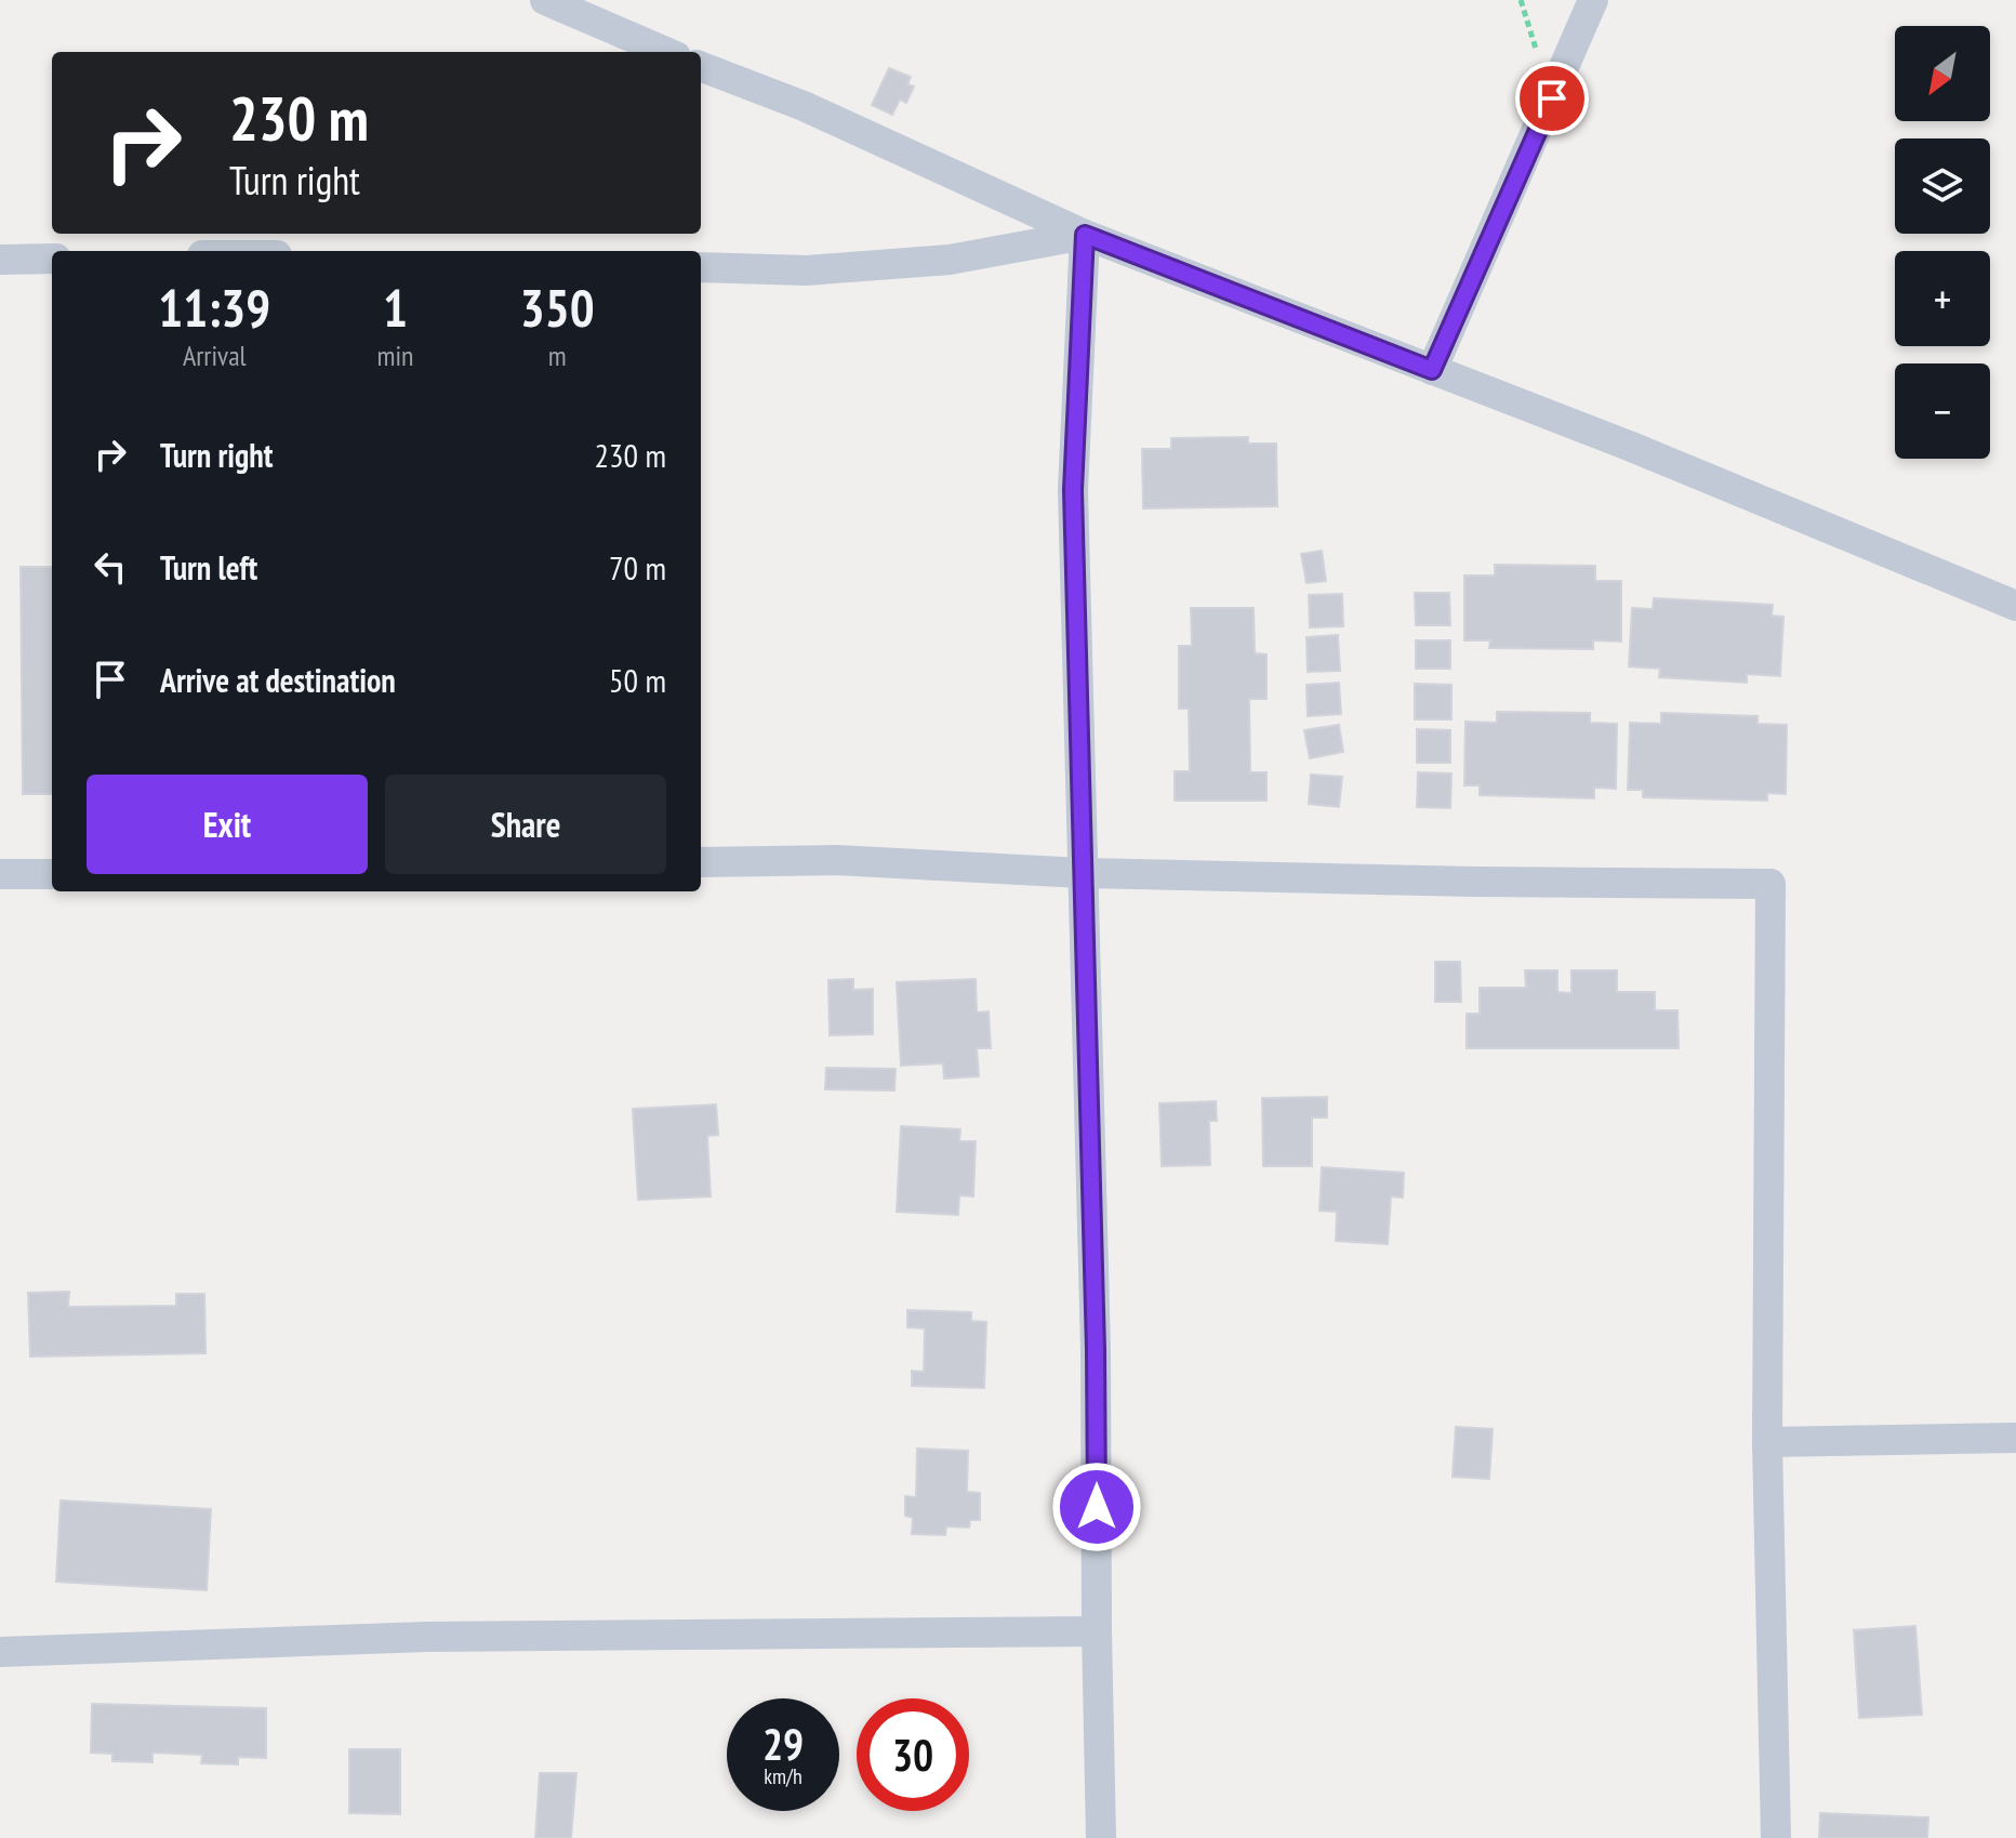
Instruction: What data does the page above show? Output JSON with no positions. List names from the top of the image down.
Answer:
{
  "north": "bottom left",
  "page": {
    "map_buttons": ["+", "−"],
    "turn": ["230 m", "Turn right"],
    "eta": [
      "11:39",
      "Arrival",
      "1",
      "min",
      "350",
      "m"
    ],
    "list": [
      {
        "name": "Turn right",
        "value": "230 m"
      },
      {
        "name": "Turn left",
        "value": "70 m"
      },
      {
        "name": "Arrive at destination",
        "value": "50 m"
      }
    ],
    "buttons": ["Exit", "Share"],
    "speed": "29 km/h",
    "limit": "30"
  }
}
